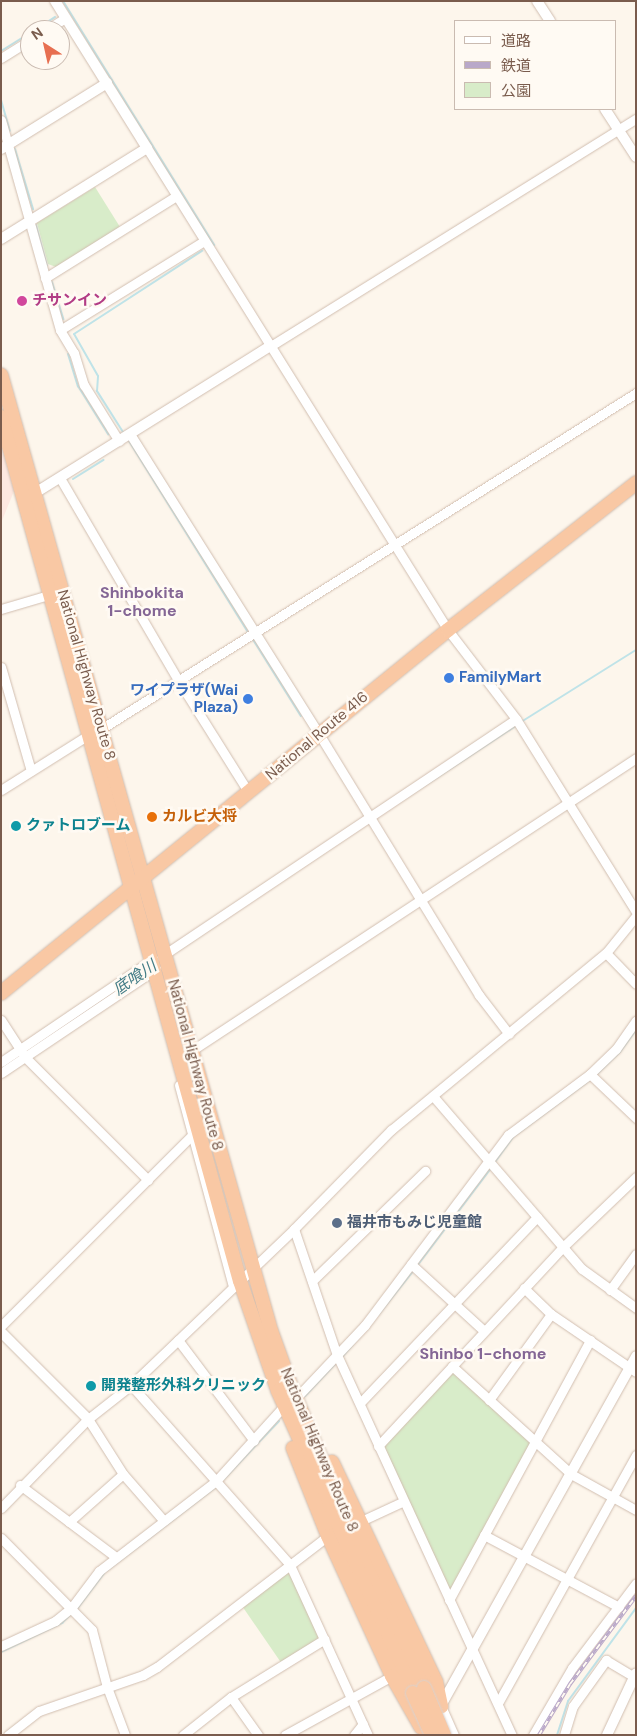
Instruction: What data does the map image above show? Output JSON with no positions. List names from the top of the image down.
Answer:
{
  "streets": {
    "highway": ["National Highway Route 8", "National Route 416"]
  },
  "crossings": [
    ["National Highway Route 8", "National Route 416"]
  ],
  "districts": ["Shinbokita 1-chome", "Shinbo 1-chome"],
  "water": ["底喰川"],
  "places": [
    "チサンイン",
    "FamilyMart",
    "ワイプラザ(Wai Plaza)",
    "カルビ大将",
    "クァトロブーム",
    "福井市もみじ児童館",
    "開発整形外科クリニック"
  ],
  "legend": ["道路", "鉄道", "公園"],
  "north": "top left"
}
